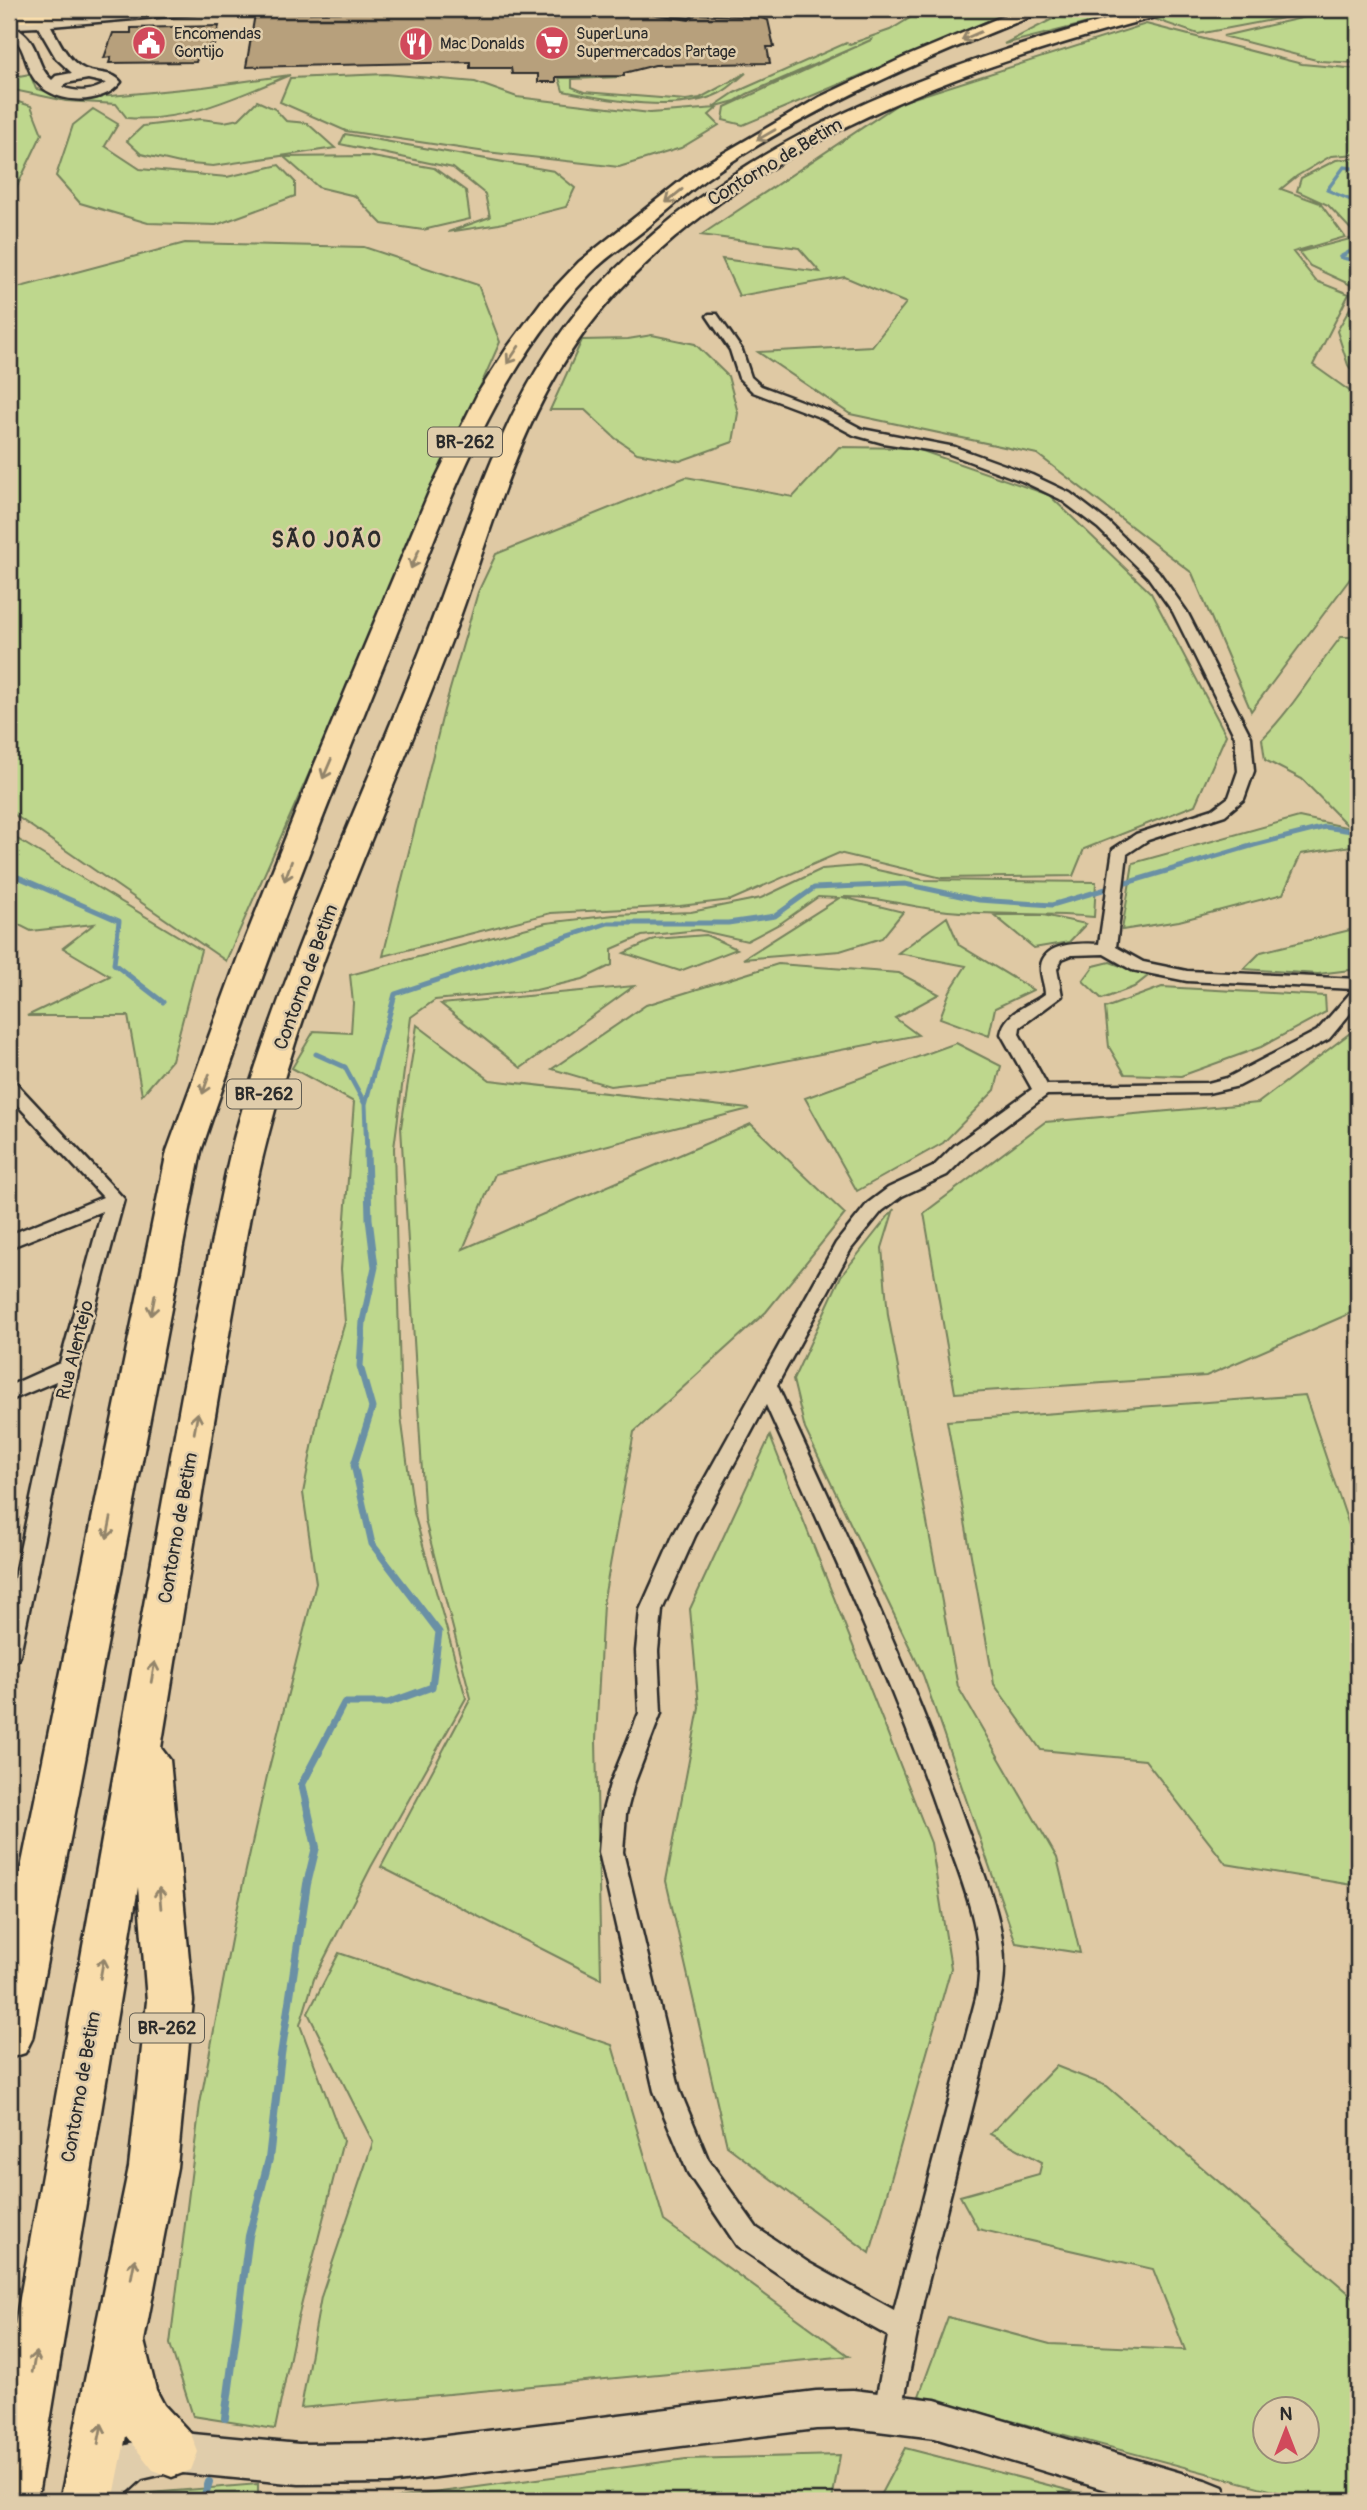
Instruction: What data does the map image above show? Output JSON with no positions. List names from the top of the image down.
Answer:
{
  "streets": {
    "highway": ["Contorno de Betim", "BR-262"],
    "street": ["Rua Alentejo"]
  },
  "crossings": [
    ["Contorno de Betim", "BR-262"]
  ],
  "districts": ["SÃO JOÃO"],
  "places": {
    "public building": ["Encomendas Gontijo"],
    "supermarket": ["SuperLuna Supermercados Partage"],
    "restaurant": ["Mac Donalds"]
  },
  "north": "top"
}
